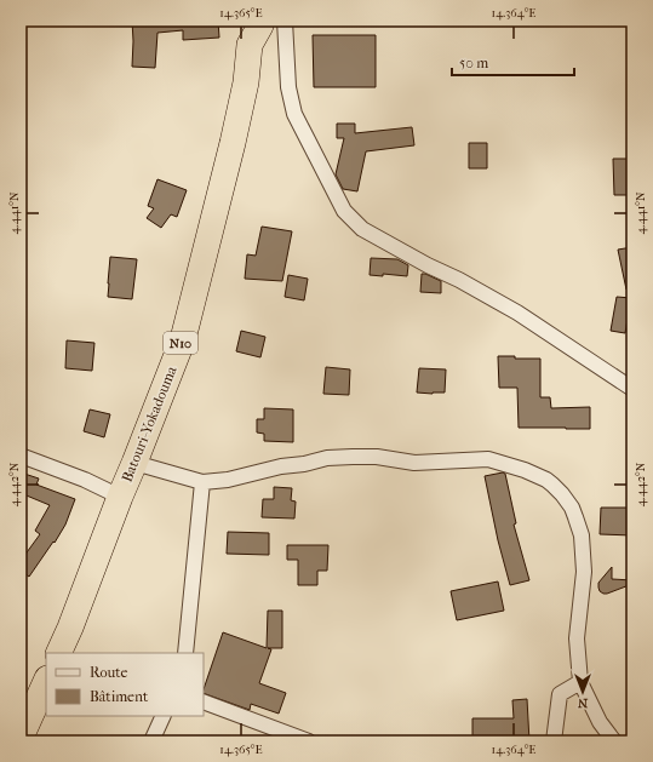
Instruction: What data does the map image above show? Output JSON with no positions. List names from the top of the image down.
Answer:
{
  "streets": {
    "highway": ["N10", "Batouri-Yokadouma"]
  },
  "legend": ["Route", "Bâtiment"],
  "scale_bar": "50 m",
  "north": "bottom",
  "coordinates": [
    "14.365°E",
    "14.364°E",
    "4.441°N",
    "4.442°N"
  ]
}
